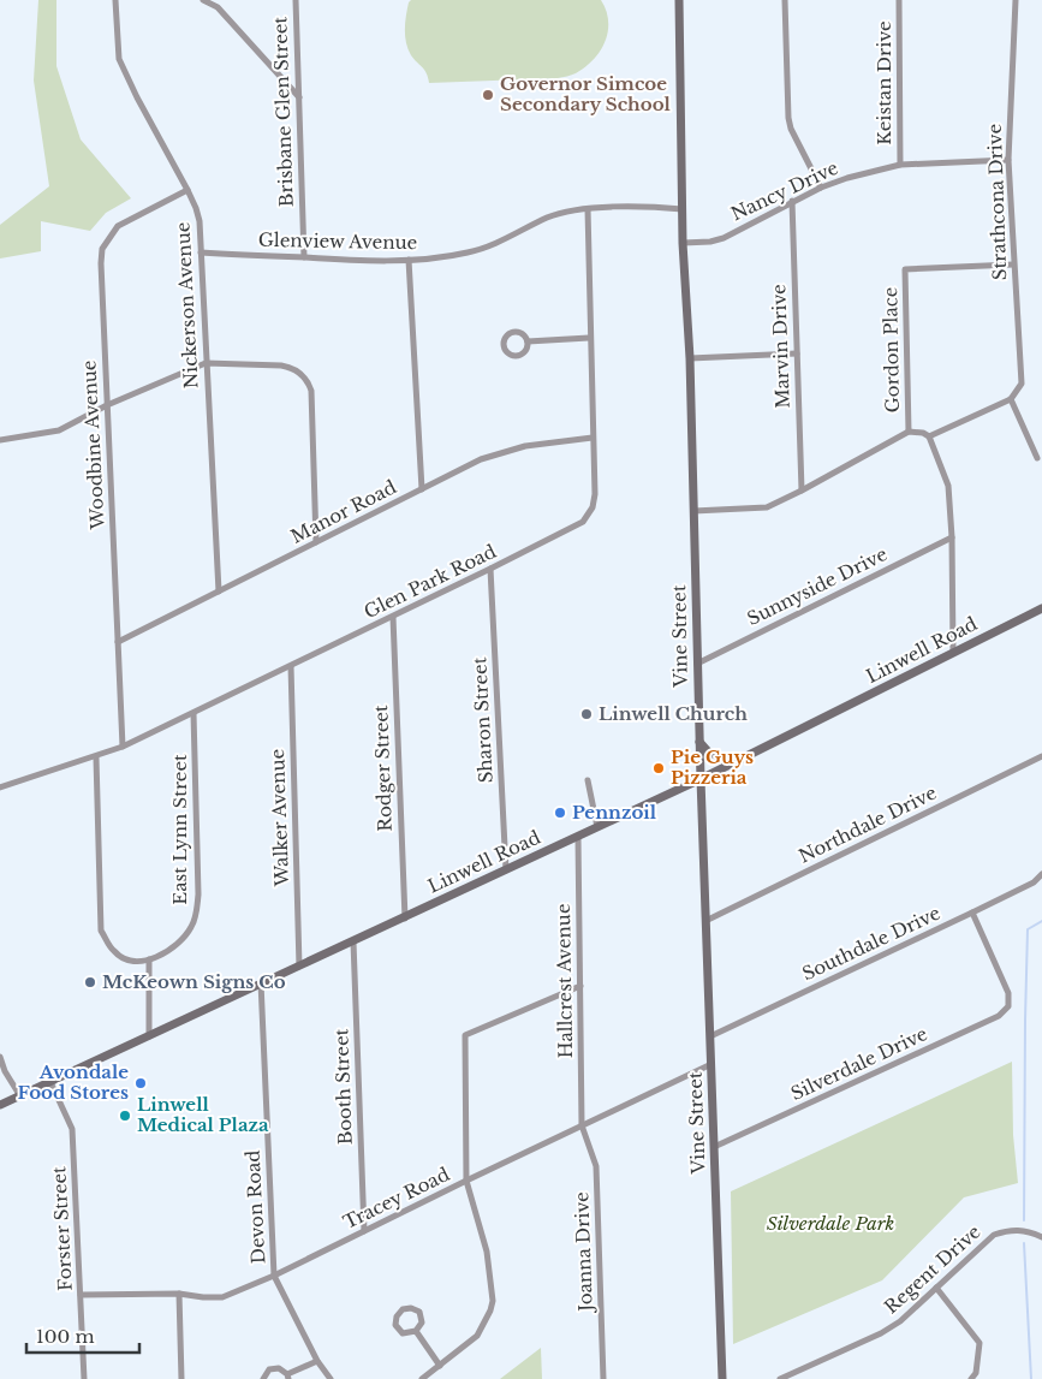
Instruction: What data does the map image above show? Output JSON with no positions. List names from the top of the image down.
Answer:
{
  "streets": {
    "street": [
      "Keistan Drive",
      "Brisbane Glen Street",
      "Nancy Drive",
      "Strathcona Drive",
      "Glenview Avenue",
      "Nickerson Avenue",
      "Marvin Drive",
      "Gordon Place",
      "Woodbine Avenue",
      "Manor Road",
      "Glen Park Road",
      "Sunnyside Drive",
      "Vine Street",
      "Linwell Road",
      "Sharon Street",
      "Rodger Street",
      "Walker Avenue",
      "Northdale Drive",
      "East Lynn Street",
      "Southdale Drive",
      "Hallcrest Avenue",
      "Silverdale Drive",
      "Booth Street",
      "Tracey Road",
      "Devon Road",
      "Forster Street",
      "Joanna Drive",
      "Regent Drive"
    ]
  },
  "crossings": [
    ["Keistan Drive", "Nancy Drive"],
    ["Brisbane Glen Street", "Glenview Avenue"],
    ["Nancy Drive", "Strathcona Drive"],
    ["Nancy Drive", "Marvin Drive"],
    ["Nancy Drive", "Vine Street"],
    ["Strathcona Drive", "Gordon Place"],
    ["Glenview Avenue", "Nickerson Avenue"],
    ["Glenview Avenue", "Glen Park Road"],
    ["Glenview Avenue", "Vine Street"],
    ["Nickerson Avenue", "Woodbine Avenue"],
    ["Nickerson Avenue", "Manor Road"],
    ["Woodbine Avenue", "Manor Road"],
    ["Woodbine Avenue", "Glen Park Road"],
    ["Manor Road", "Glen Park Road"],
    ["Glen Park Road", "Sharon Street"],
    ["Glen Park Road", "Rodger Street"],
    ["Glen Park Road", "Walker Avenue"],
    ["Glen Park Road", "East Lynn Street"],
    ["Sunnyside Drive", "Vine Street"],
    ["Vine Street", "Linwell Road"],
    ["Vine Street", "Northdale Drive"],
    ["Vine Street", "Southdale Drive"],
    ["Vine Street", "Silverdale Drive"],
    ["Vine Street", "Tracey Road"],
    ["Linwell Road", "Sharon Street"],
    ["Linwell Road", "Rodger Street"],
    ["Linwell Road", "Walker Avenue"],
    ["Linwell Road", "Hallcrest Avenue"],
    ["Linwell Road", "Booth Street"],
    ["Linwell Road", "Devon Road"],
    ["Linwell Road", "Forster Street"],
    ["Southdale Drive", "Silverdale Drive"],
    ["Hallcrest Avenue", "Tracey Road"],
    ["Hallcrest Avenue", "Joanna Drive"],
    ["Booth Street", "Tracey Road"],
    ["Tracey Road", "Devon Road"],
    ["Tracey Road", "Forster Street"],
    ["Tracey Road", "Joanna Drive"]
  ],
  "parks": ["Silverdale Park"],
  "places": [
    "Governor Simcoe Secondary School",
    "Linwell Church",
    "Pie Guys Pizzeria",
    "Pennzoil",
    "McKeown Signs Co",
    "Avondale Food Stores",
    "Linwell Medical Plaza"
  ],
  "scale_bar": "100 m"
}
